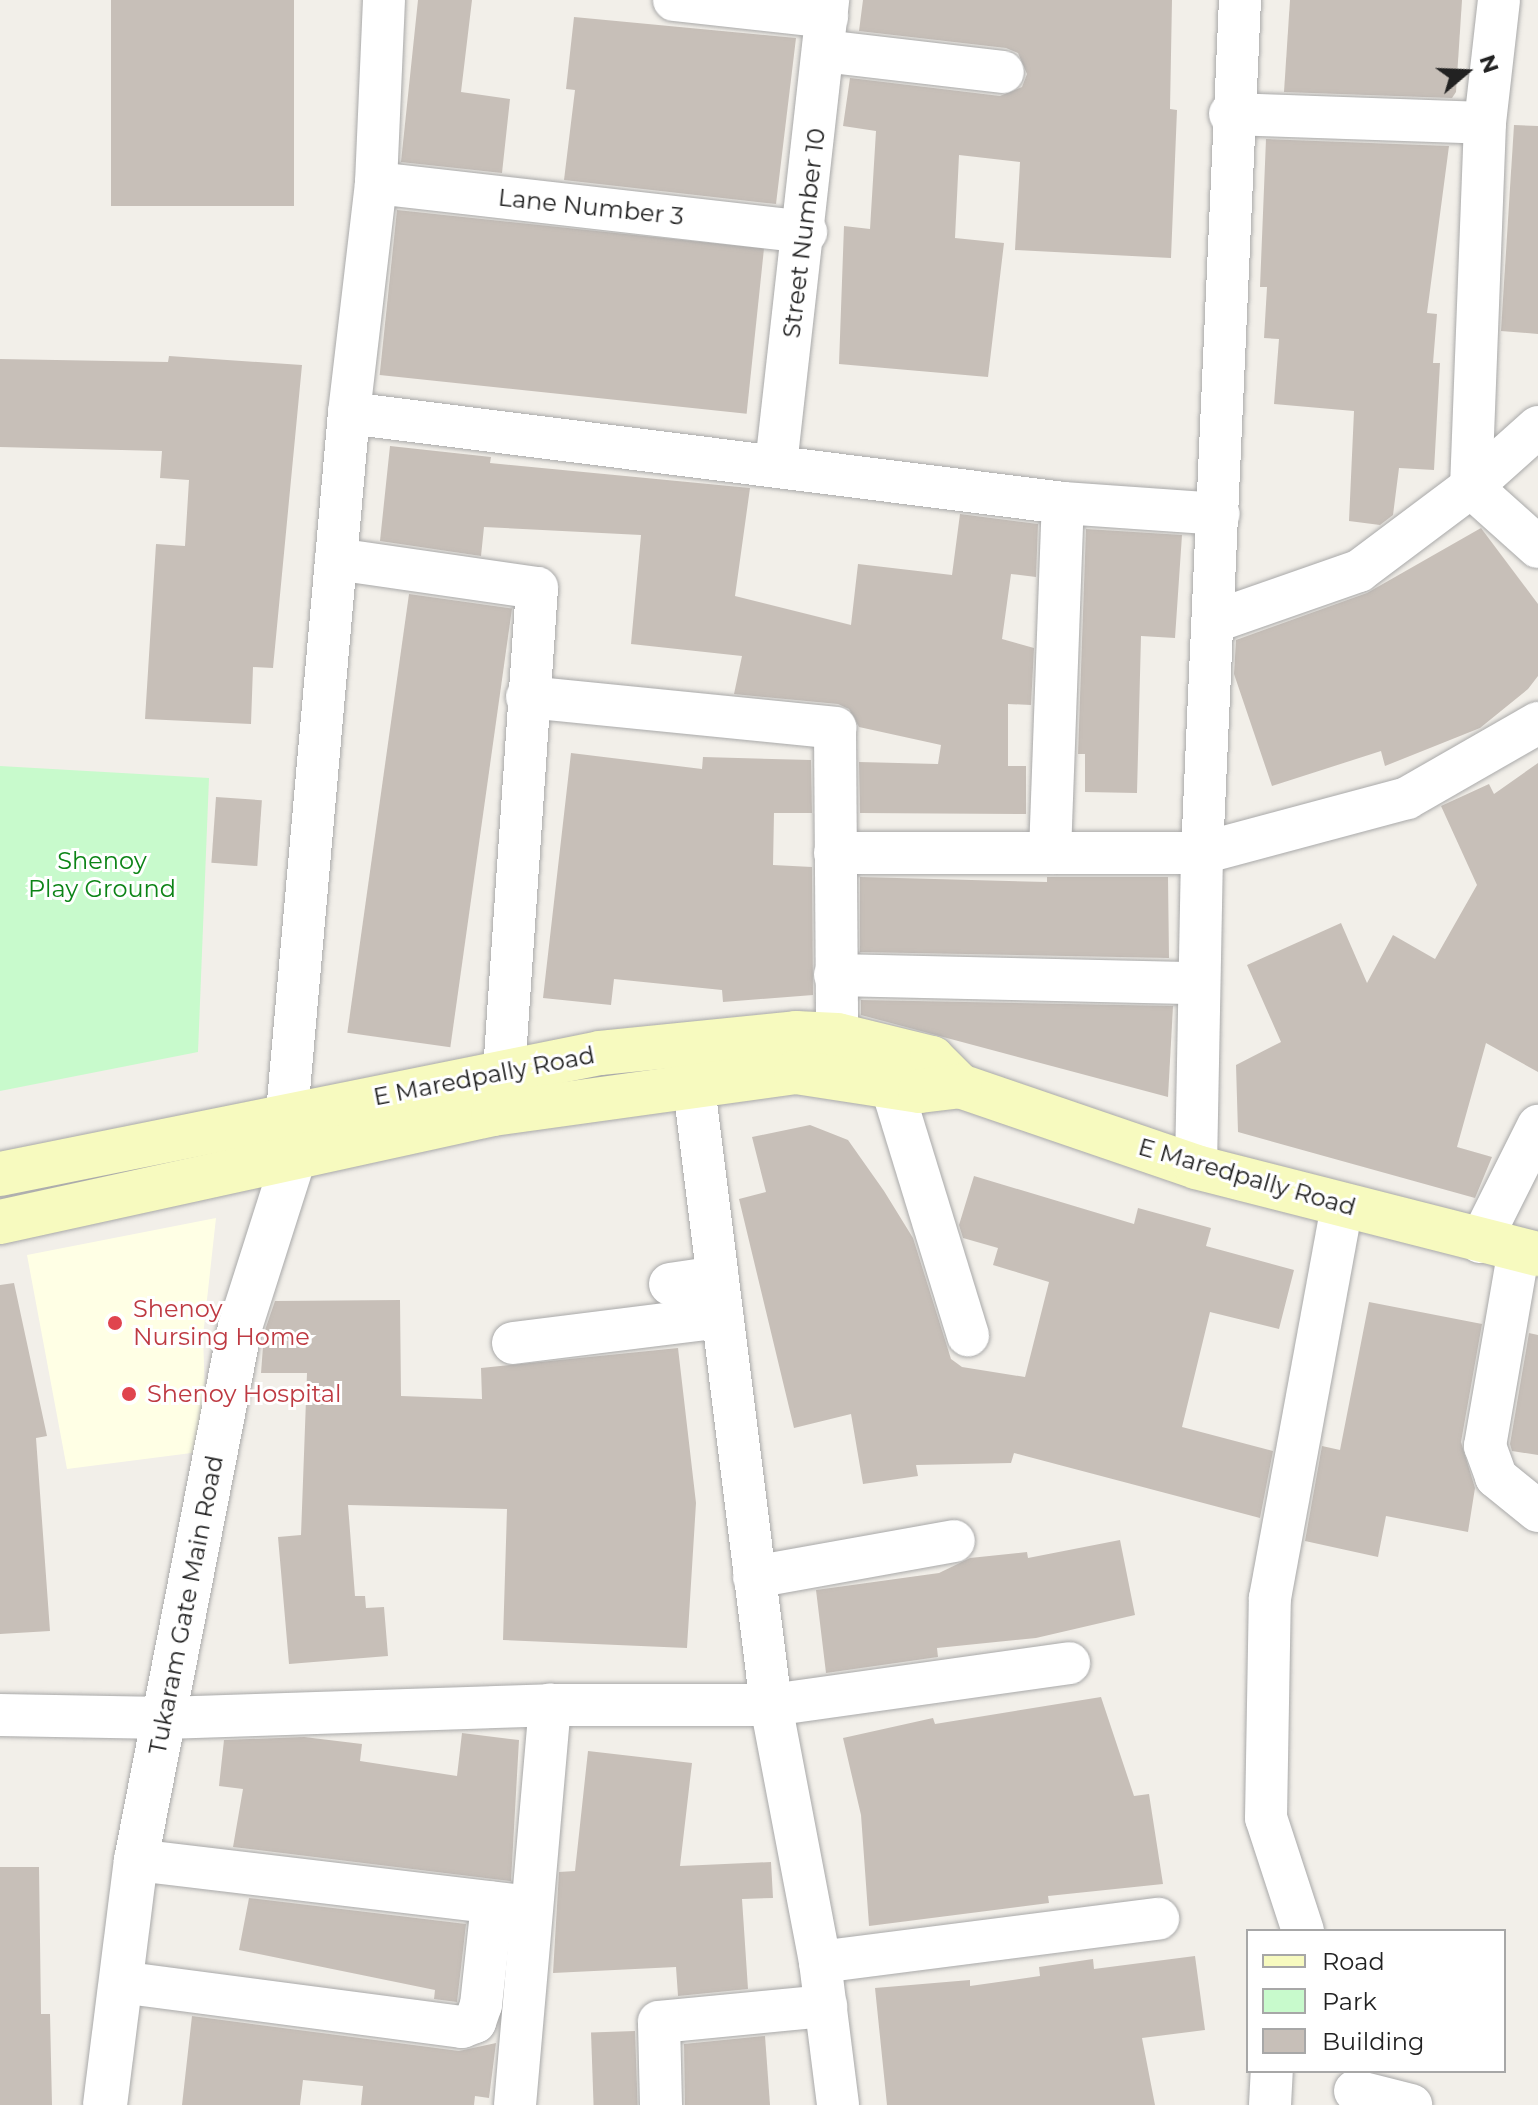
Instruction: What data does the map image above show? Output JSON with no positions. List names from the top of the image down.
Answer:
{
  "streets": {
    "main road": ["E Maredpally Road"],
    "street": ["Lane Number 3", "Street Number 10", "Tukaram Gate Main Road"]
  },
  "crossings": [
    ["Lane Number 3", "Street Number 10"],
    ["E Maredpally Road", "Tukaram Gate Main Road"]
  ],
  "parks": ["Shenoy Play Ground"],
  "places": ["Shenoy Nursing Home", "Shenoy Hospital"],
  "legend": ["Road", "Park", "Building"],
  "north": "right"
}
